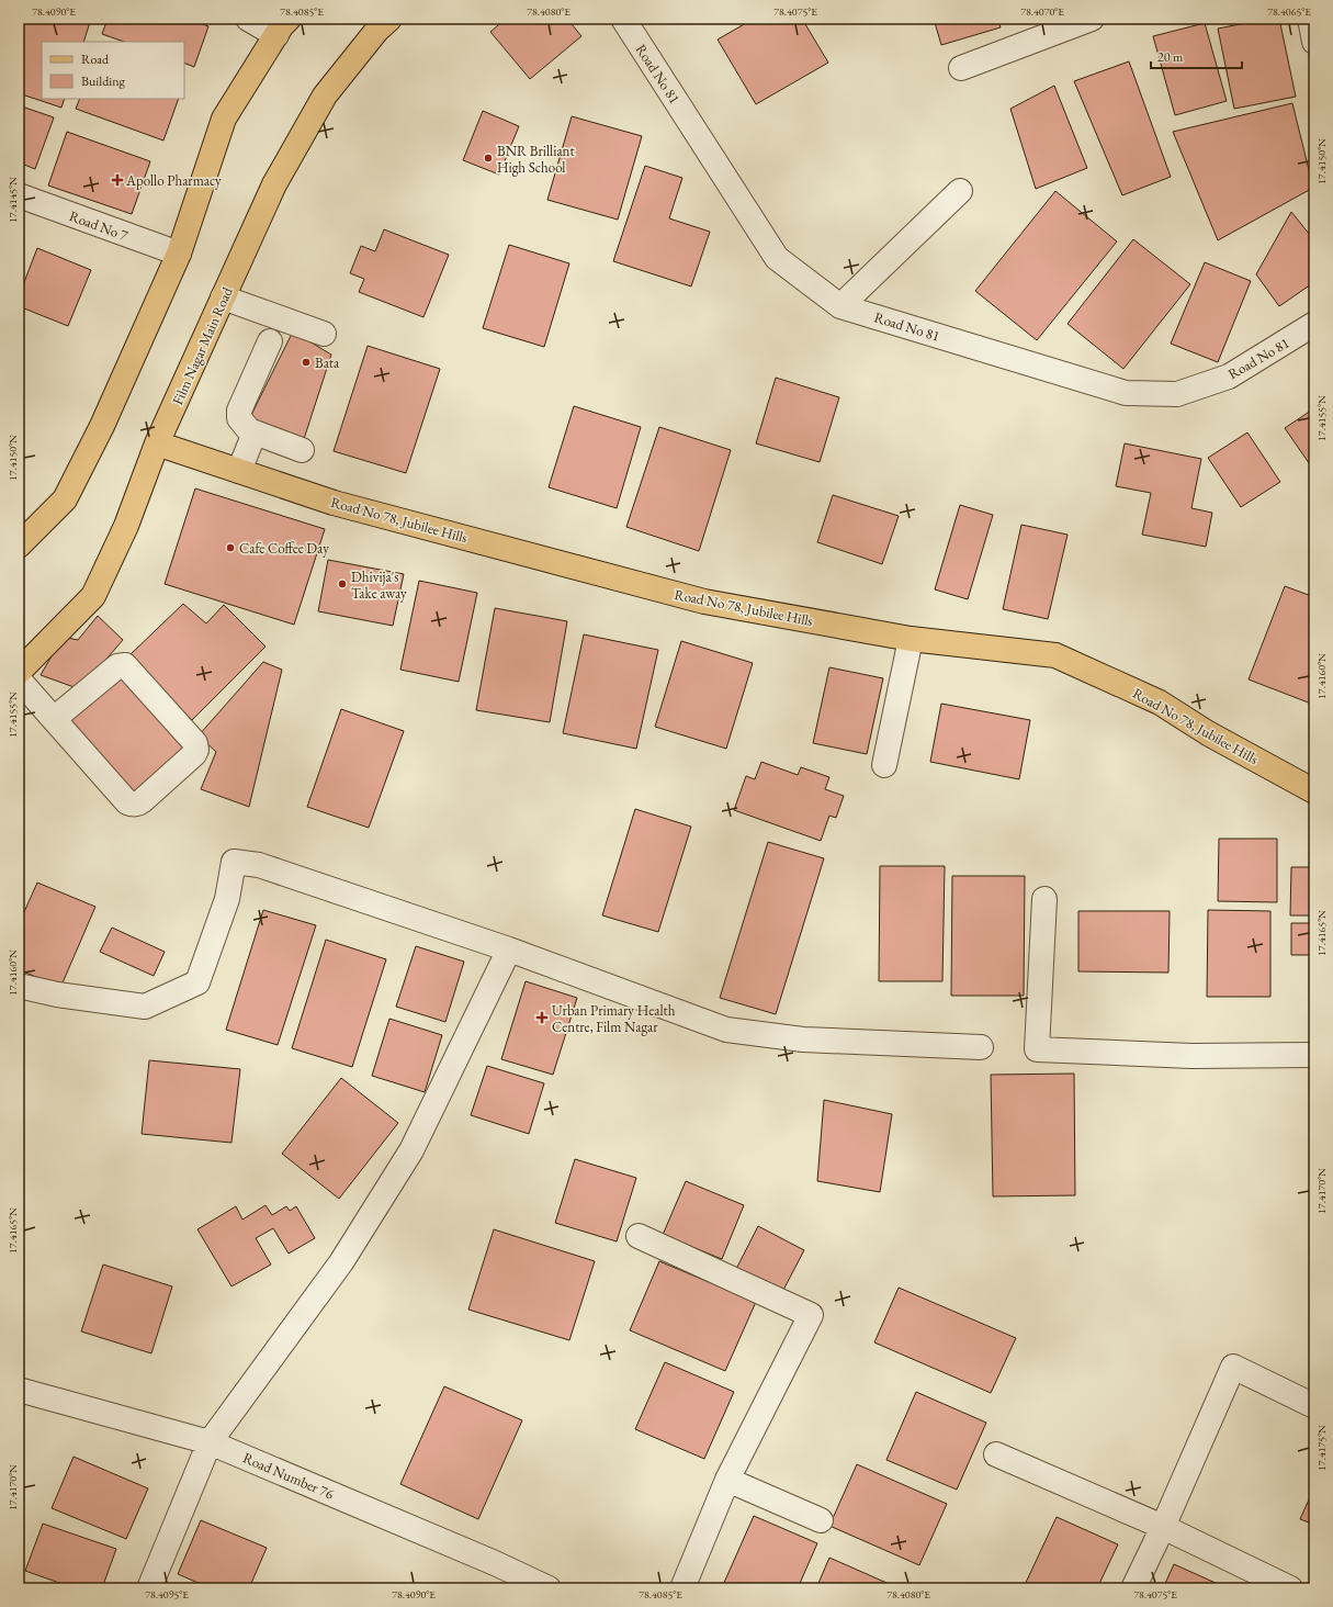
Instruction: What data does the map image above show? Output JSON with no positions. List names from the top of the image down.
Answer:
{
  "streets": {
    "main road": ["Film Nagar Main Road", "Road No 78, Jubilee Hills"],
    "street": ["Road No 81", "Road No 7", "Road Number 76"]
  },
  "crossings": [
    ["Film Nagar Main Road", "Road No 78, Jubilee Hills"]
  ],
  "places": {
    "other": [
      "BNR Brilliant High School",
      "Bata",
      "Cafe Coffee Day",
      "Dhivija's Take away"
    ],
    "health": ["Apollo Pharmacy", "Urban Primary Health Centre, Film Nagar"]
  },
  "legend": ["Road", "Building"],
  "scale_bar": "20 m",
  "coordinates": [
    "78.4090°E",
    "78.4085°E",
    "78.4080°E",
    "78.4075°E",
    "78.4070°E",
    "78.4065°E",
    "17.4150°N",
    "17.4145°N",
    "17.4155°N",
    "17.4160°N",
    "17.4165°N",
    "17.4170°N",
    "17.4175°N",
    "78.4095°E"
  ]
}
